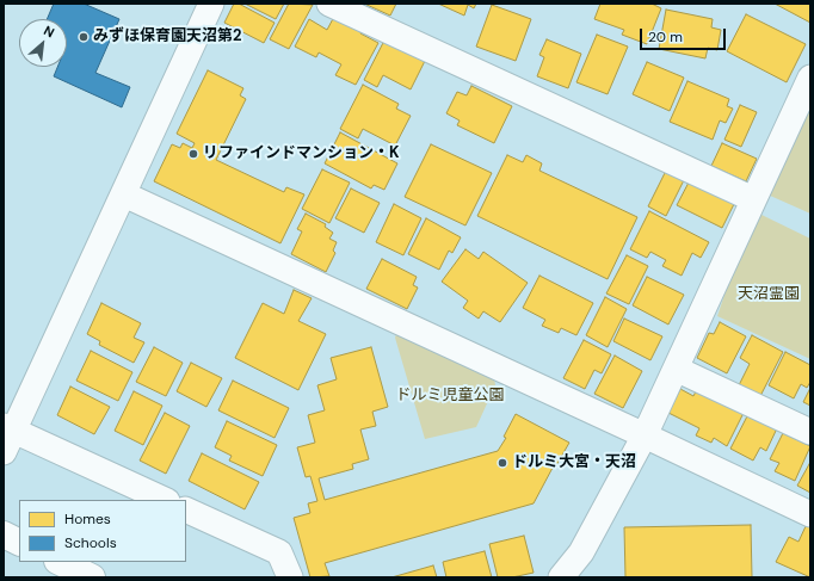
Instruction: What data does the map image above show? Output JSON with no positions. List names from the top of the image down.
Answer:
{
  "parks": ["天沼霊園", "ドルミ児童公園"],
  "places": ["みずほ保育園天沼第2", "リファインドマンション・K", "ドルミ大宮・天沼"],
  "legend": ["Homes", "Schools"],
  "scale_bar": "20 m",
  "north": "top right"
}
